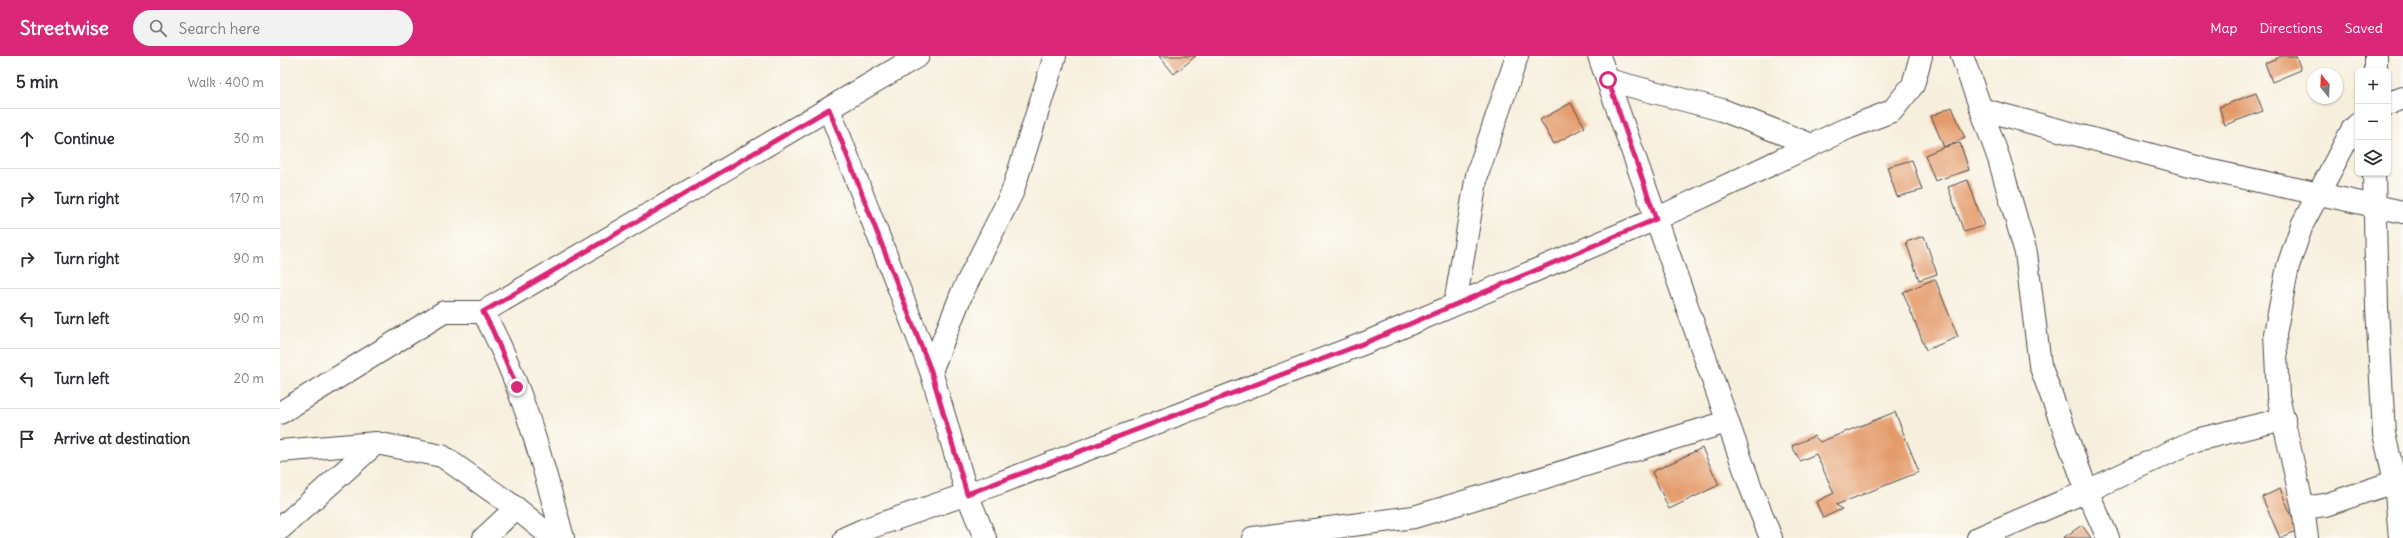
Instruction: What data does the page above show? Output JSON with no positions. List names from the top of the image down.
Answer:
{
  "north": "top",
  "page": {
    "header": "Streetwise",
    "search": "Search here",
    "nav": ["Map", "Directions", "Saved"],
    "heading": ["5 min", "Walk · 400 m"],
    "map_buttons": ["+", "−"],
    "list": [
      ["Continue", "30 m"],
      ["Turn right", "170 m"],
      ["Turn right", "90 m"],
      ["Turn left", "90 m"],
      ["Turn left", "20 m"],
      "Arrive at destination"
    ]
  }
}
